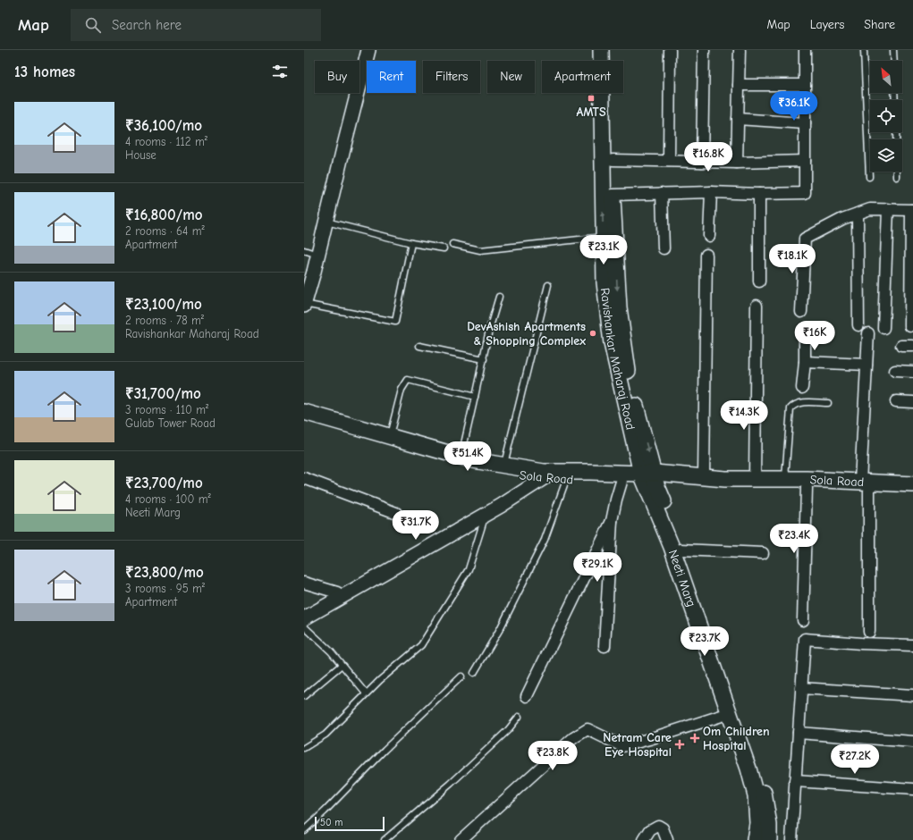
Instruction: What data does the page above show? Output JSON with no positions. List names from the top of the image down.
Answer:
{
  "streets": {
    "main road": ["Ravishankar Maharaj Road", "Sola Road", "Neeti Marg"]
  },
  "crossings": [
    ["Ravishankar Maharaj Road", "Sola Road"],
    ["Ravishankar Maharaj Road", "Neeti Marg"],
    ["Sola Road", "Neeti Marg"]
  ],
  "places": {
    "transit": ["AMTS"],
    "other": ["DevAshish Apartments & Shopping Complex"],
    "health": ["Om Children Hospital", "Netram Care Eye Hospital"]
  },
  "scale_bar": "50 m",
  "north": "top left",
  "page": {
    "header": "Map",
    "search": "Search here",
    "nav": ["Map", "Layers", "Share"],
    "heading": "13 homes",
    "chip": [
      "Buy",
      "Rent",
      "Filters",
      "New",
      "Apartment"
    ],
    "price": [
      "₹36.1K",
      "₹16.8K",
      "₹23.1K",
      "₹18.1K",
      "₹16K",
      "₹14.3K",
      "₹51.4K",
      "₹31.7K",
      "₹23.4K",
      "₹29.1K",
      "₹23.7K",
      "₹23.8K",
      "₹27.2K"
    ],
    "list": [
      {
        "name": "₹36,100/mo",
        "note": "4 rooms · 112 m² · House"
      },
      {
        "name": "₹16,800/mo",
        "note": "2 rooms · 64 m² · Apartment"
      },
      {
        "name": "₹23,100/mo",
        "note": "2 rooms · 78 m² · Ravishankar Maharaj Road"
      },
      {
        "name": "₹31,700/mo",
        "note": "3 rooms · 110 m² · Gulab Tower Road"
      },
      {
        "name": "₹23,700/mo",
        "note": "4 rooms · 100 m² · Neeti Marg"
      },
      {
        "name": "₹23,800/mo",
        "note": "3 rooms · 95 m² · Apartment"
      }
    ],
    "scale": "50 m"
  }
}
